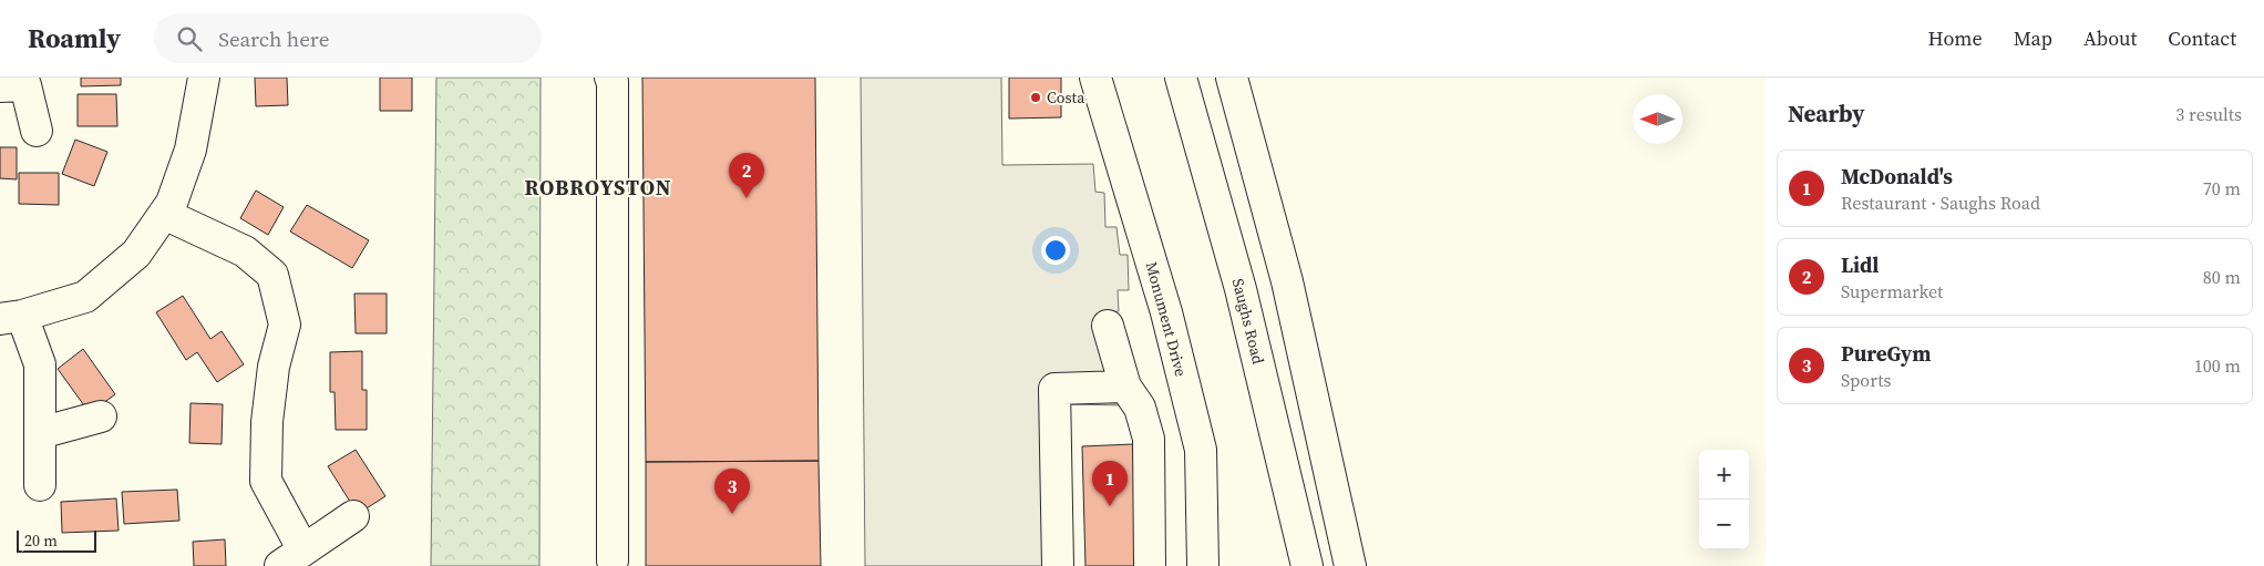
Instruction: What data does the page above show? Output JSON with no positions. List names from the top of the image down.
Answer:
{
  "streets": {
    "street": ["Monument Drive", "Saughs Road"]
  },
  "districts": ["ROBROYSTON"],
  "places": ["Costa"],
  "scale_bar": "20 m",
  "north": "left",
  "page": {
    "header": "Roamly",
    "search": "Search here",
    "nav": [
      "Home",
      "Map",
      "About",
      "Contact"
    ],
    "heading": ["Nearby", "3 results"],
    "list": [
      {
        "mark": "1",
        "name": "McDonald's",
        "note": "Restaurant · Saughs Road",
        "value": "70 m"
      },
      {
        "mark": "2",
        "name": "Lidl",
        "note": "Supermarket",
        "value": "80 m"
      },
      {
        "mark": "3",
        "name": "PureGym",
        "note": "Sports",
        "value": "100 m"
      }
    ],
    "pins": ["2", "1", "3"],
    "map_buttons": ["+", "−"],
    "scale": "20 m"
  }
}
